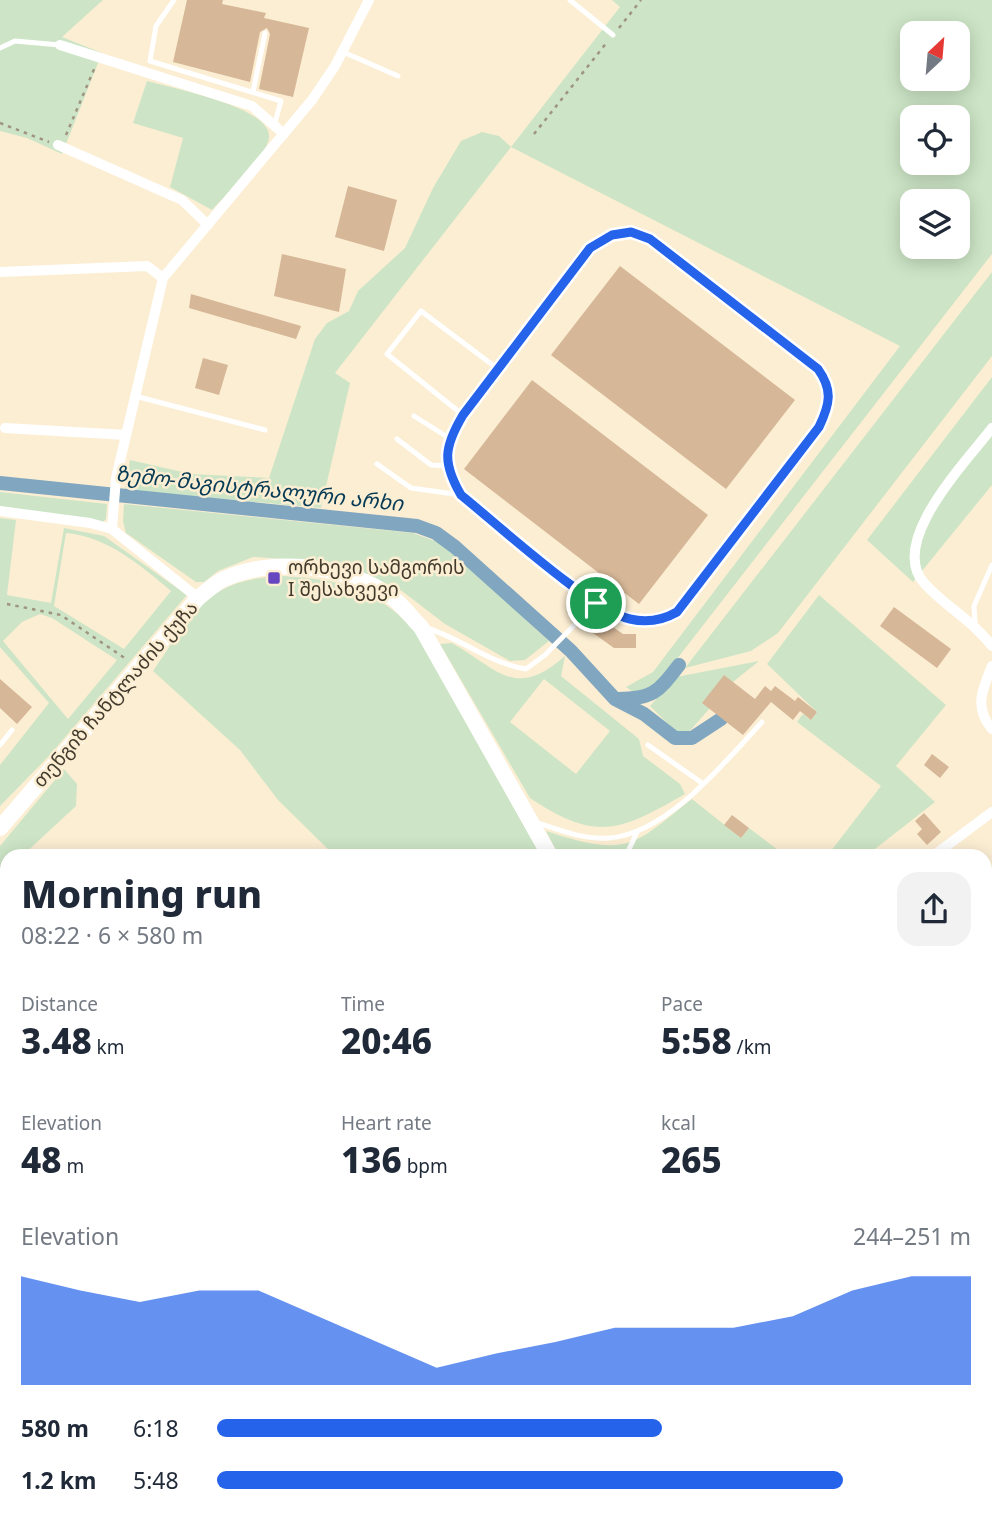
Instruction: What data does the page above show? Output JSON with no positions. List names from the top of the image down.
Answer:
{
  "streets": {
    "street": ["თენგიზ ჩანტლაძის ქუჩა"]
  },
  "water": ["ზემო-მაგისტრალური არხი"],
  "places": {
    "transit": ["ორხევი სამგორის I შესახვევი"]
  },
  "north": "top right",
  "page": {
    "heading": ["Morning run", "08:22 · 6 × 580 m"],
    "stats": [
      ["Distance", "3.48 km"],
      ["Time", "20:46"],
      ["Pace", "5:58 /km"],
      ["Elevation", "48 m"],
      ["Heart rate", "136 bpm"],
      ["kcal", "265"]
    ],
    "chart": ["Elevation", "244–251 m"],
    "list": [
      {
        "name": "580 m",
        "note": "6:18"
      },
      {
        "name": "1.2 km",
        "note": "5:48"
      }
    ]
  }
}
